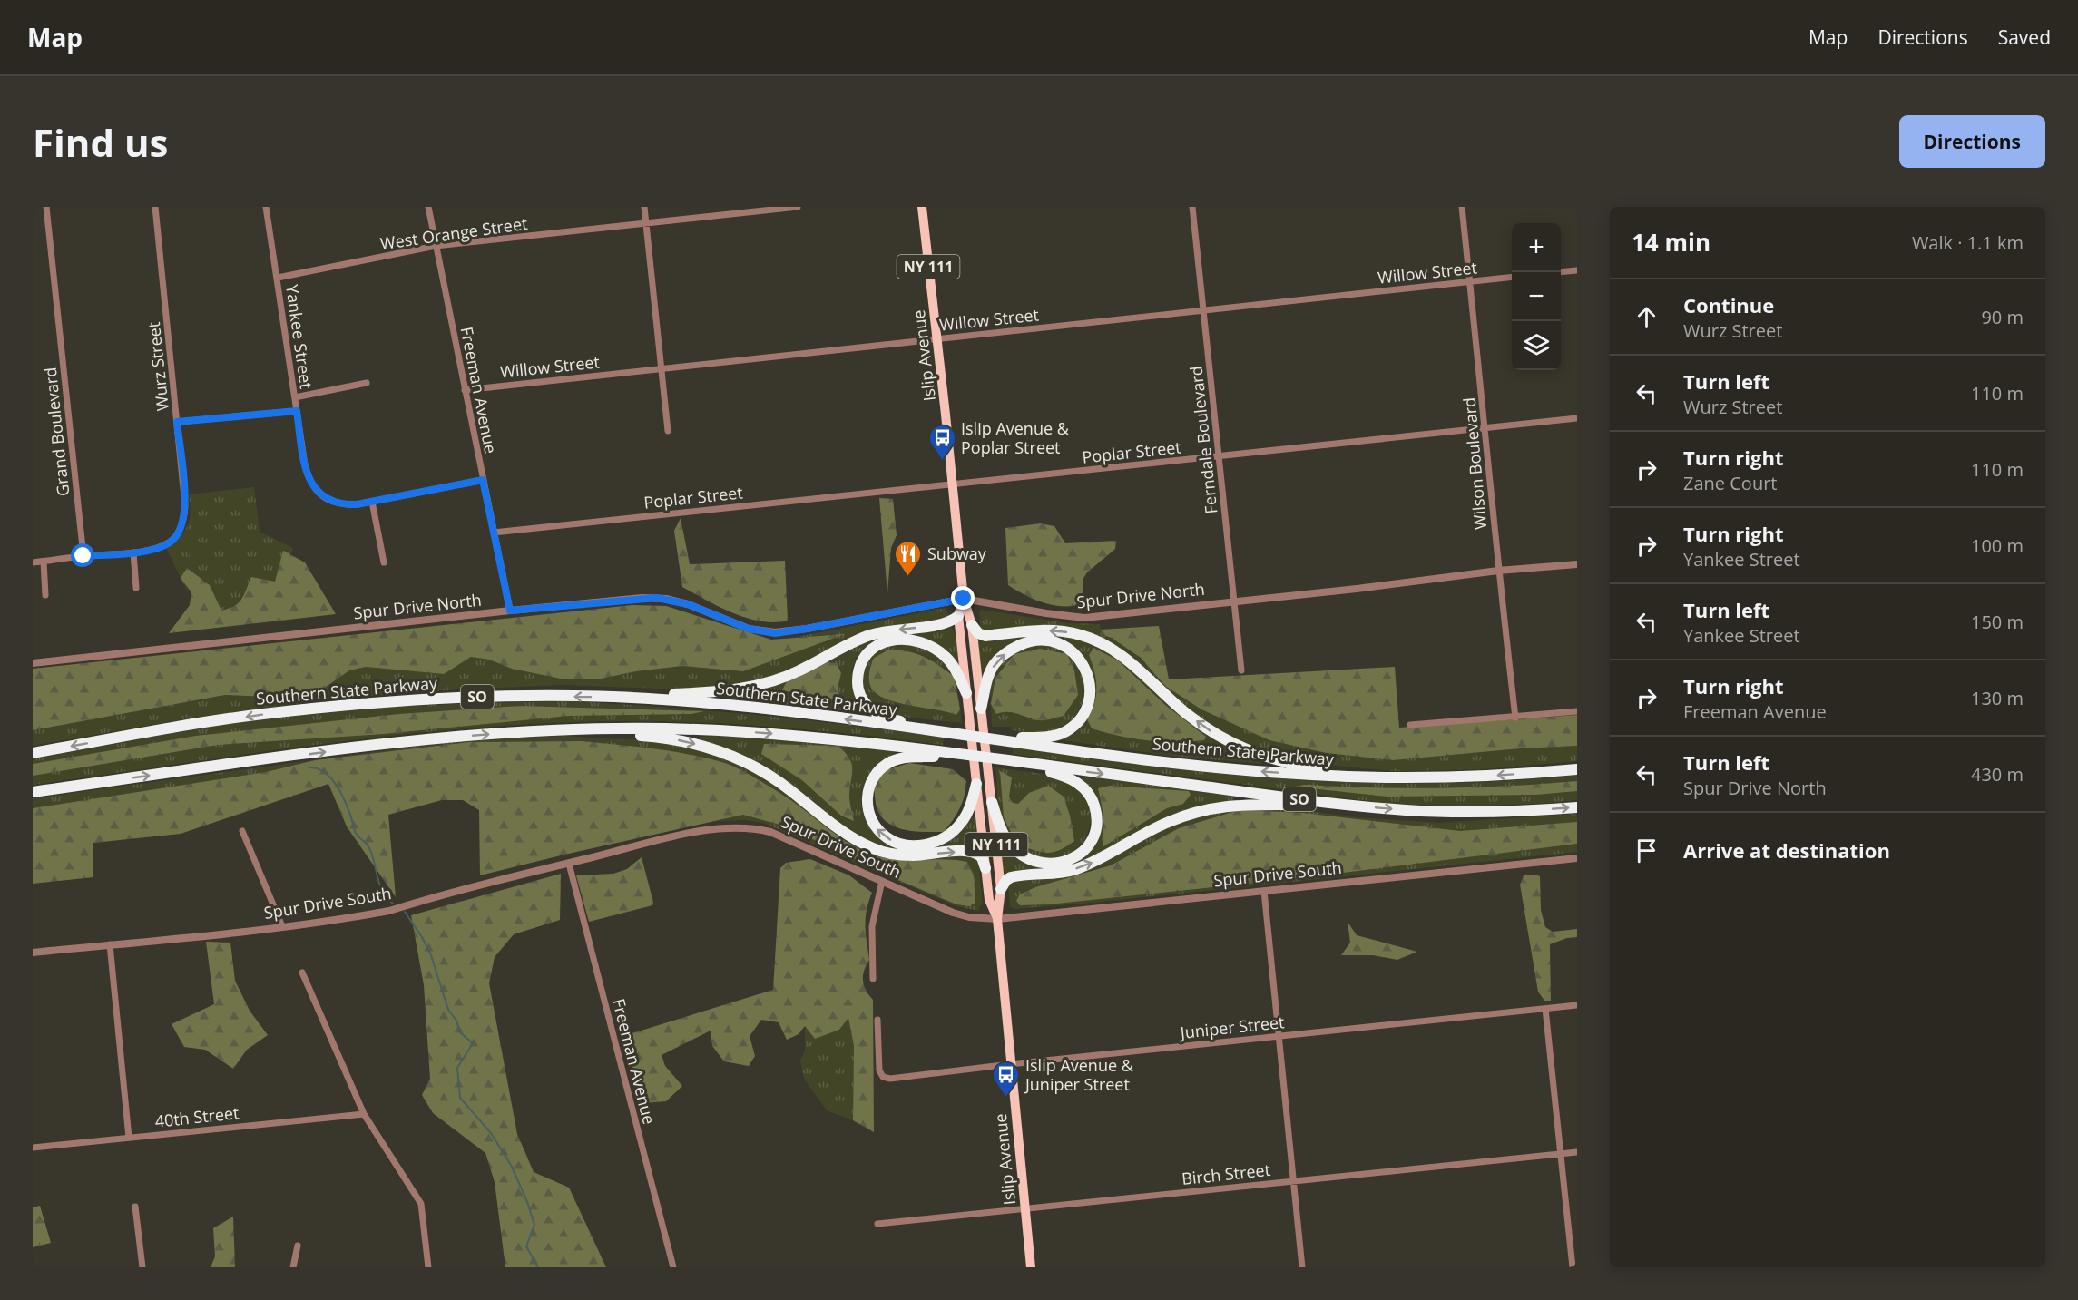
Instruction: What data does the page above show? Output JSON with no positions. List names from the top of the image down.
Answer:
{
  "streets": {
    "highway": ["Southern State Parkway", "SO"],
    "main road": ["NY 111", "Islip Avenue"],
    "street": [
      "West Orange Street",
      "Willow Street",
      "Yankee Street",
      "Wurz Street",
      "Freeman Avenue",
      "Grand Boulevard",
      "Ferndale Boulevard",
      "Poplar Street",
      "Wilson Boulevard",
      "Spur Drive North",
      "Spur Drive South",
      "Juniper Street",
      "40th Street",
      "Birch Street"
    ]
  },
  "crossings": [
    ["West Orange Street", "Yankee Street"],
    ["West Orange Street", "Freeman Avenue"],
    ["Willow Street", "Islip Avenue"],
    ["Willow Street", "Freeman Avenue"],
    ["Willow Street", "Ferndale Boulevard"],
    ["Willow Street", "Wilson Boulevard"],
    ["Yankee Street", "Freeman Avenue"],
    ["Islip Avenue", "Poplar Street"],
    ["Islip Avenue", "Spur Drive North"],
    ["Islip Avenue", "Spur Drive South"],
    ["Islip Avenue", "Juniper Street"],
    ["Islip Avenue", "Birch Street"],
    ["Wurz Street", "Grand Boulevard"],
    ["Freeman Avenue", "Poplar Street"],
    ["Freeman Avenue", "Spur Drive North"],
    ["Freeman Avenue", "Spur Drive South"],
    ["Ferndale Boulevard", "Poplar Street"],
    ["Ferndale Boulevard", "Spur Drive North"],
    ["Poplar Street", "Wilson Boulevard"],
    ["Wilson Boulevard", "Spur Drive North"]
  ],
  "places": {
    "bus stop": ["Islip Avenue & Poplar Street", "Islip Avenue & Juniper Street"],
    "restaurant": ["Subway"]
  },
  "page": {
    "header": "Map",
    "nav": ["Map", "Directions", "Saved"],
    "buttons": "Directions",
    "title": "Find us",
    "heading": ["14 min", "Walk · 1.1 km"],
    "map_buttons": ["+", "−"],
    "list": [
      ["Continue", "Wurz Street", "90 m"],
      ["Turn left", "Wurz Street", "110 m"],
      ["Turn right", "Zane Court", "110 m"],
      ["Turn right", "Yankee Street", "100 m"],
      ["Turn left", "Yankee Street", "150 m"],
      ["Turn right", "Freeman Avenue", "130 m"],
      ["Turn left", "Spur Drive North", "430 m"],
      "Arrive at destination"
    ]
  }
}
